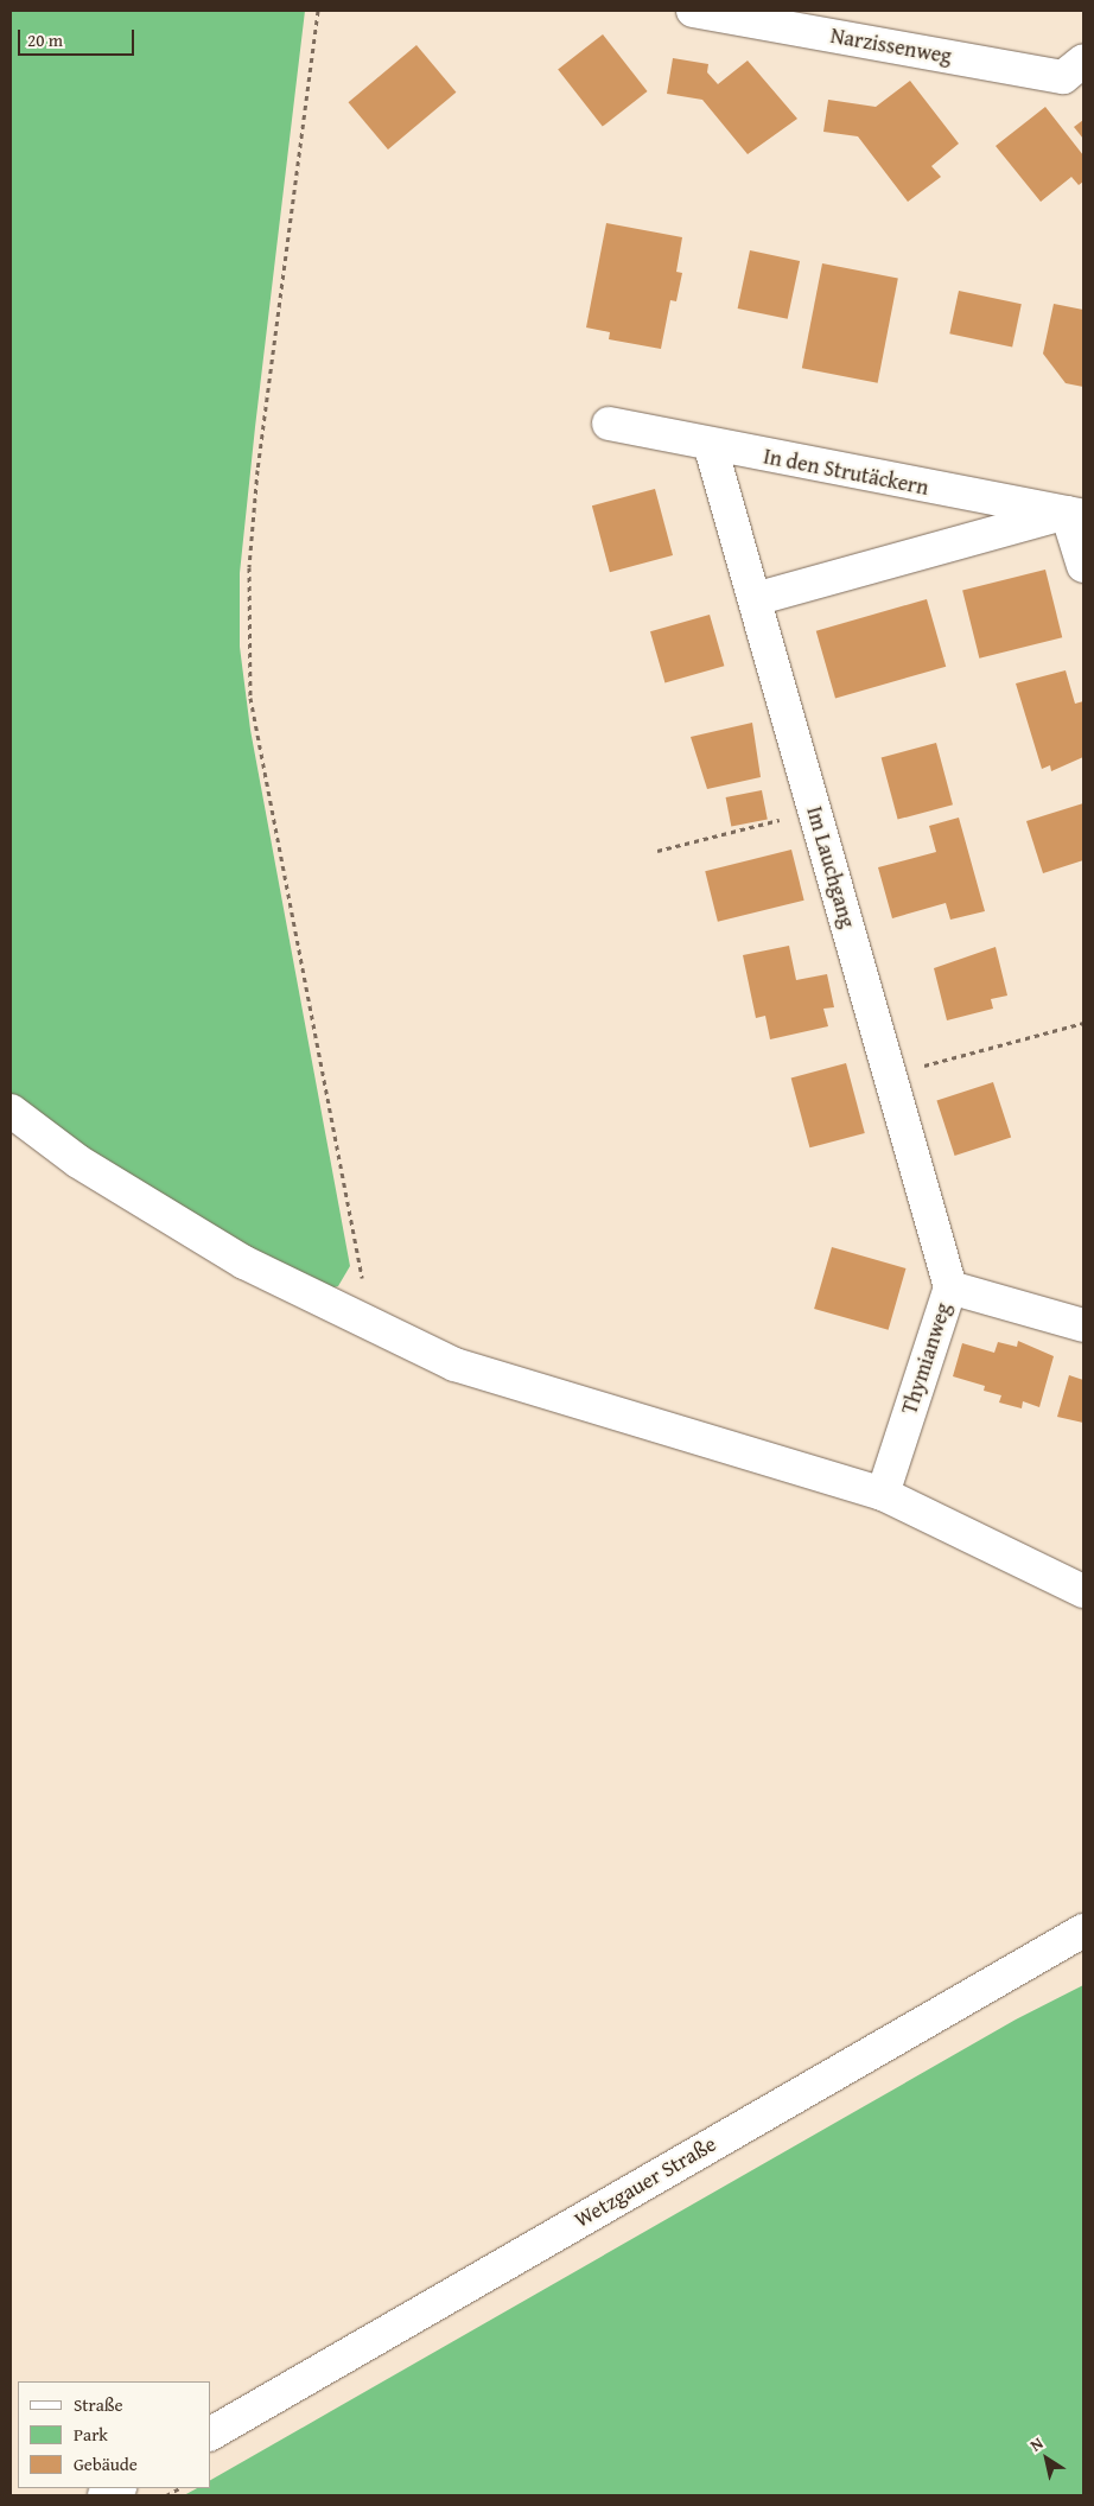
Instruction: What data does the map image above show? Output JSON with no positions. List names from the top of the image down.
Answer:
{
  "streets": {
    "street": [
      "Narzissenweg",
      "In den Strutäckern",
      "Im Lauchgang",
      "Thymianweg",
      "Wetzgauer Straße"
    ]
  },
  "crossings": [
    ["In den Strutäckern", "Im Lauchgang"],
    ["Im Lauchgang", "Thymianweg"]
  ],
  "legend": ["Straße", "Park", "Gebäude"],
  "scale_bar": "20 m",
  "north": "top left"
}
